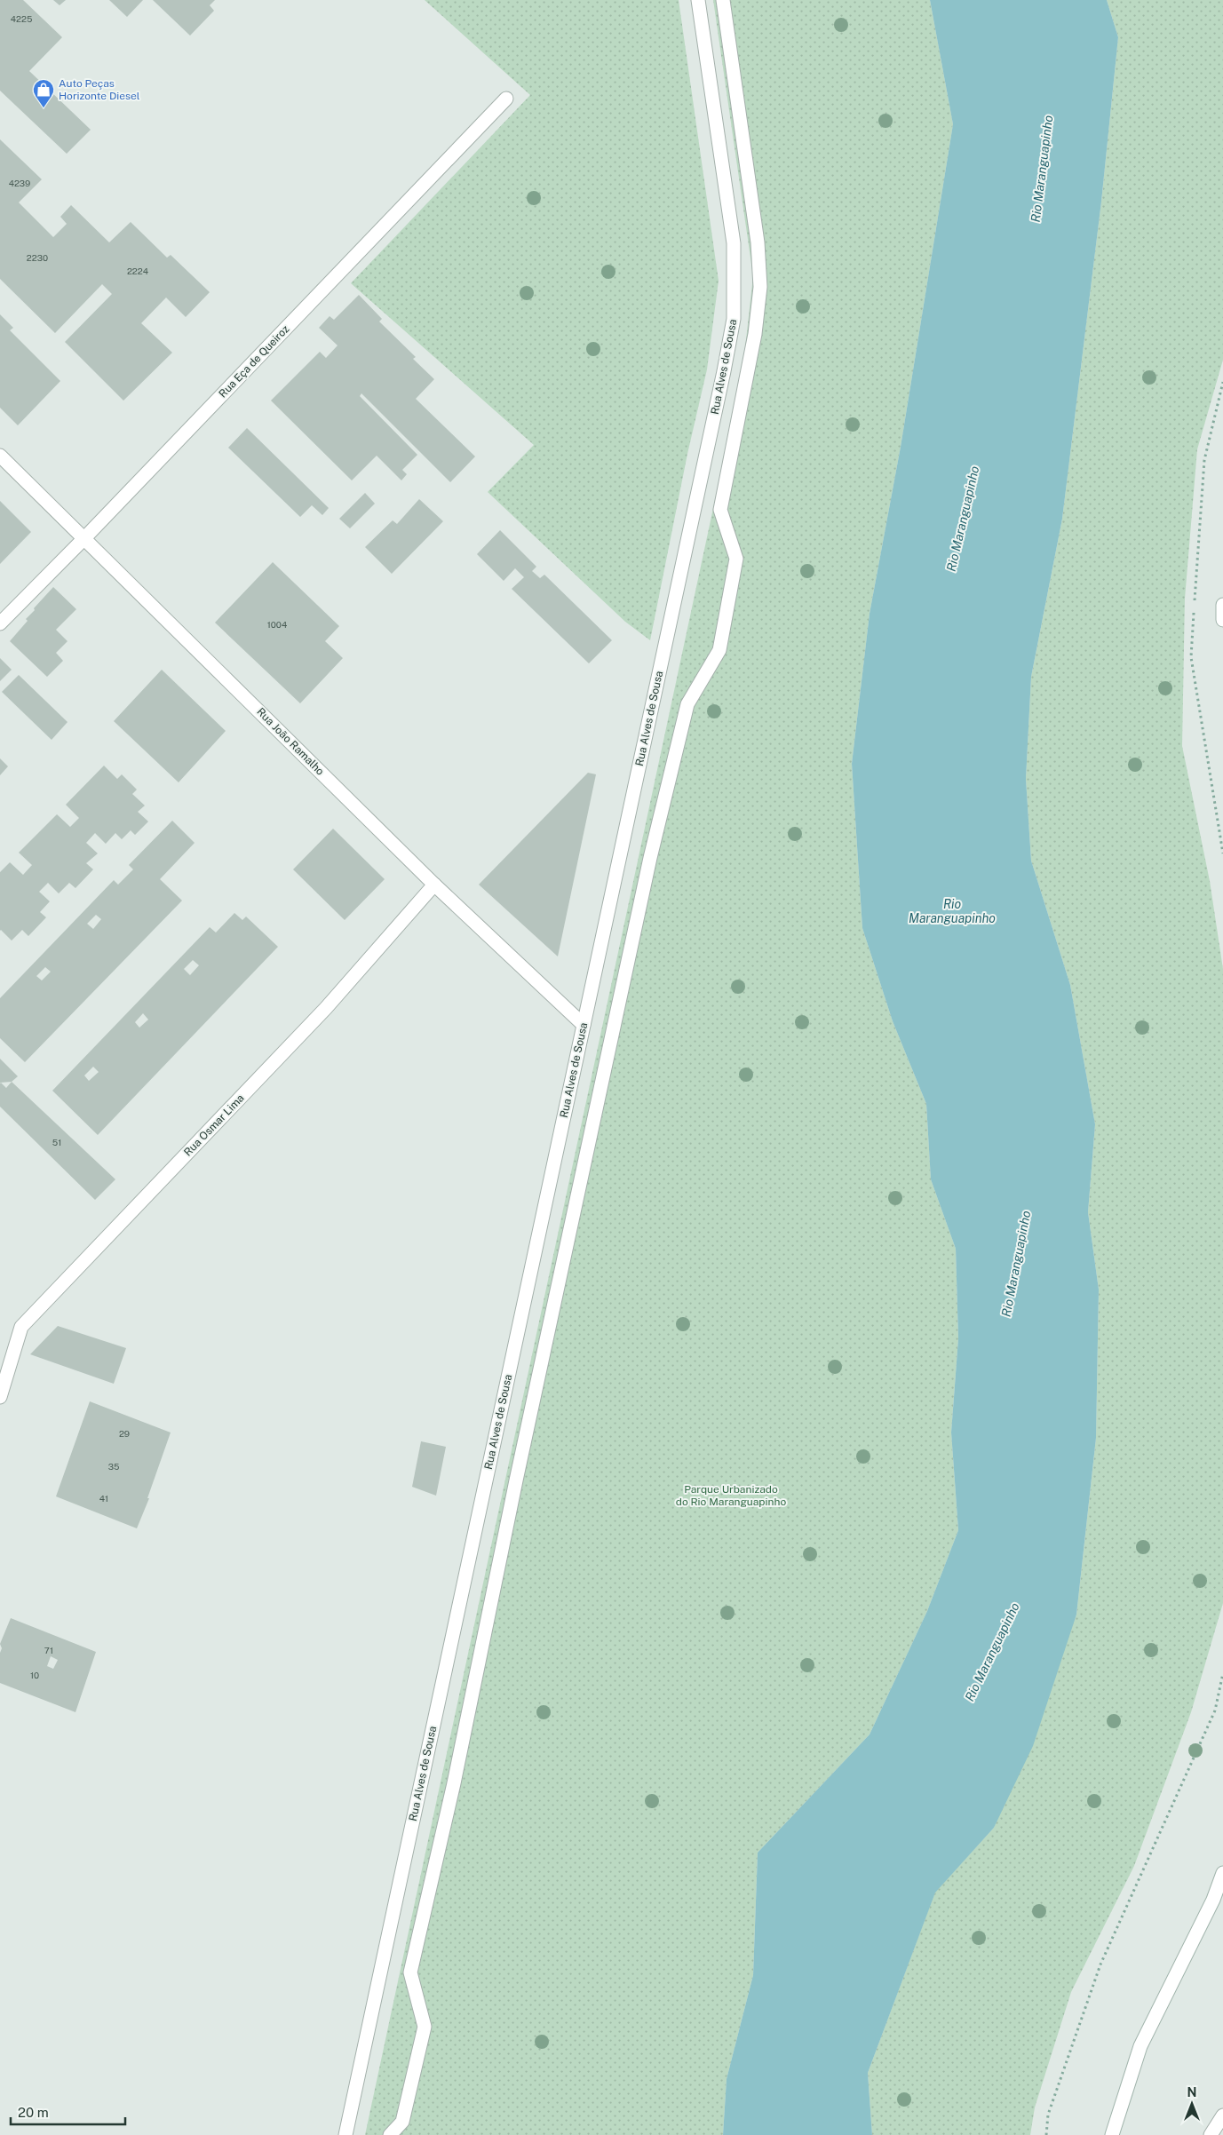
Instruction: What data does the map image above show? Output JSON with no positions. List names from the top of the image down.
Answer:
{
  "streets": {
    "street": [
      "Rua Eça de Queiroz",
      "Rua Alves de Sousa",
      "Rua João Ramalho",
      "Rua Osmar Lima"
    ]
  },
  "crossings": [
    ["Rua Eça de Queiroz", "Rua João Ramalho"],
    ["Rua Alves de Sousa", "Rua João Ramalho"],
    ["Rua João Ramalho", "Rua Osmar Lima"]
  ],
  "water": ["Rio Maranguapinho"],
  "parks": ["Parque Urbanizado do Rio Maranguapinho"],
  "places": {
    "shop": ["Auto Peças Horizonte Diesel"]
  },
  "house_numbers": [
    "4225",
    "4239",
    "2230",
    "2224",
    "1004",
    "51",
    "29",
    "35",
    "41",
    "71",
    "10"
  ],
  "scale_bar": "20 m",
  "north": "top"
}
